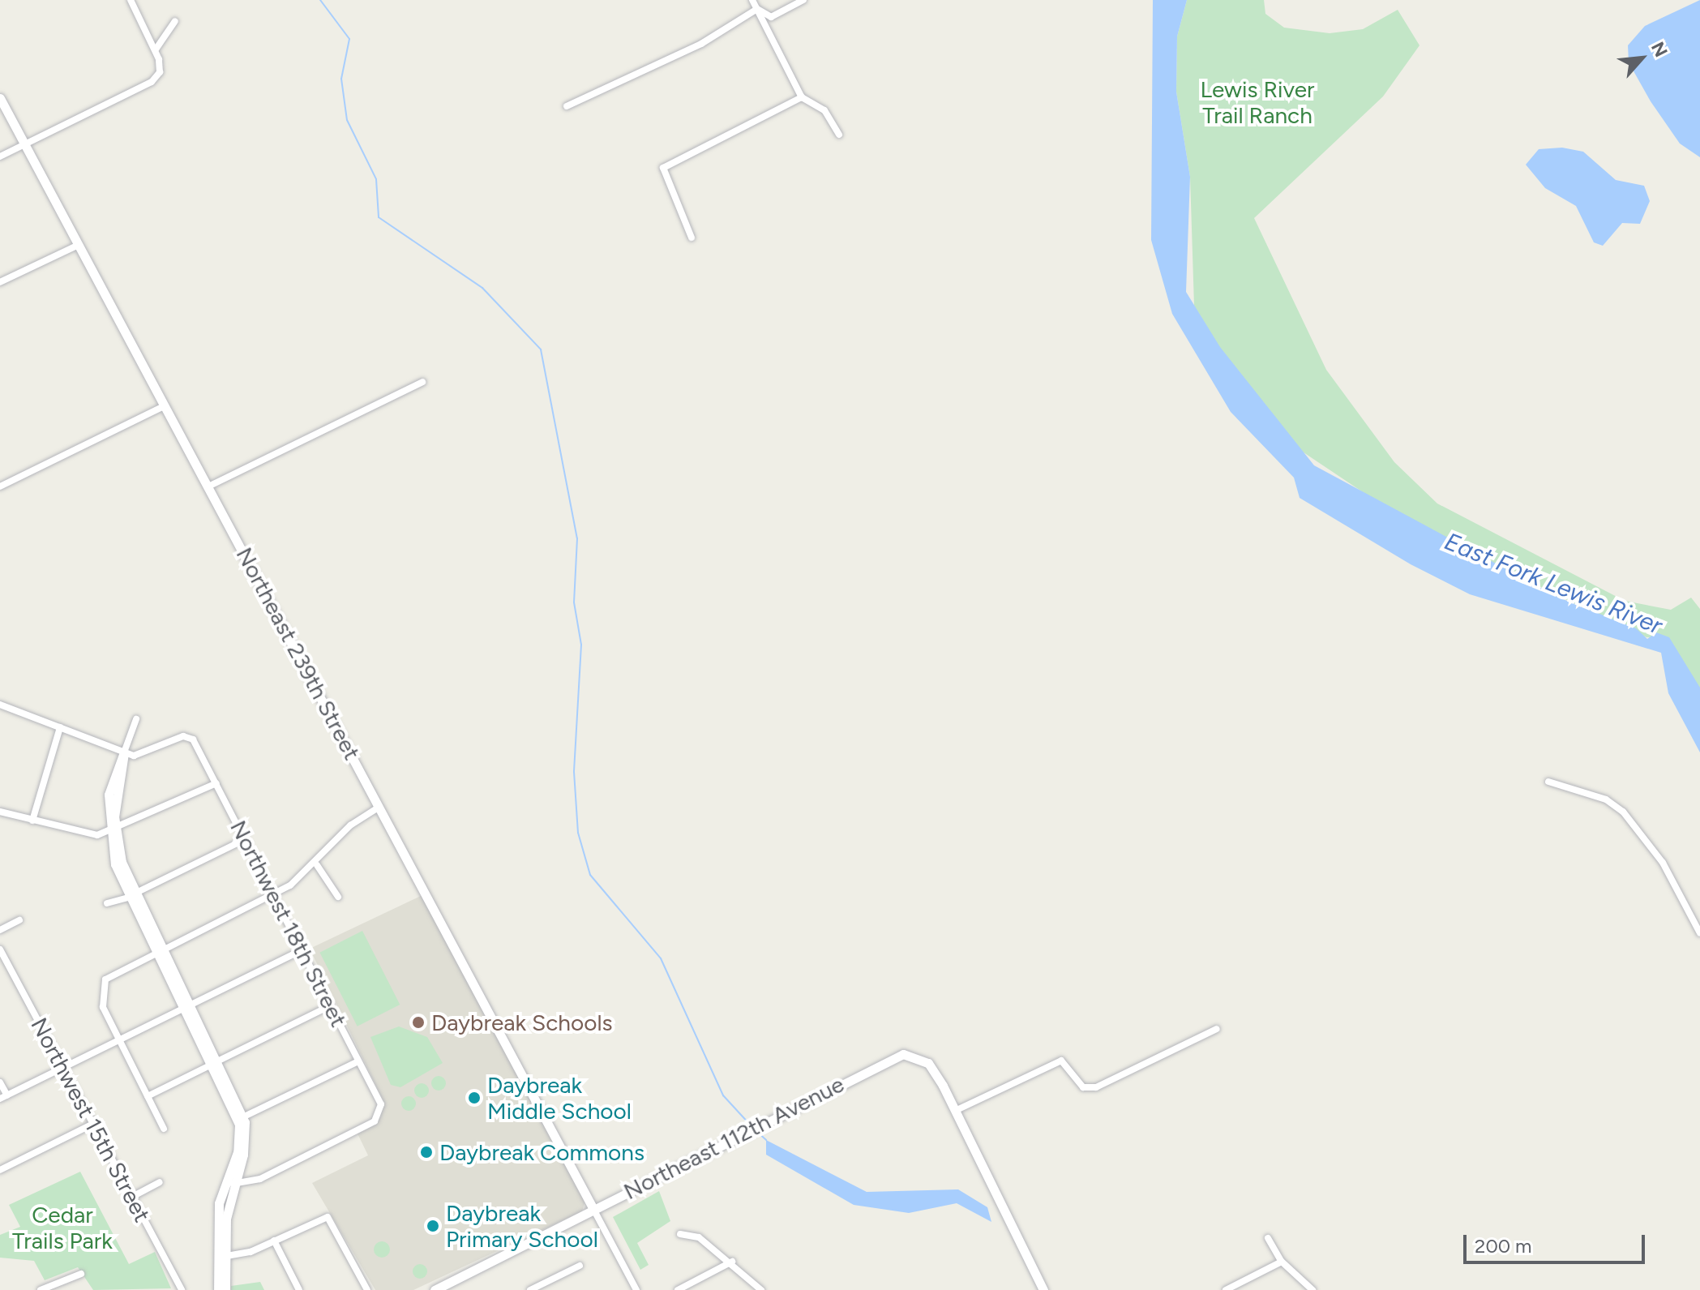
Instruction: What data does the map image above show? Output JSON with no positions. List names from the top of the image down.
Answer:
{
  "streets": {
    "street": [
      "Northeast 239th Street",
      "Northwest 18th Street",
      "Northwest 15th Street",
      "Northeast 112th Avenue"
    ]
  },
  "crossings": [
    ["Northeast 239th Street", "Northeast 112th Avenue"]
  ],
  "water": ["East Fork Lewis River"],
  "parks": ["Lewis River Trail Ranch", "Cedar Trails Park"],
  "places": [
    "Daybreak Schools",
    "Daybreak Middle School",
    "Daybreak Commons",
    "Daybreak Primary School"
  ],
  "scale_bar": "200 m",
  "north": "top right"
}
